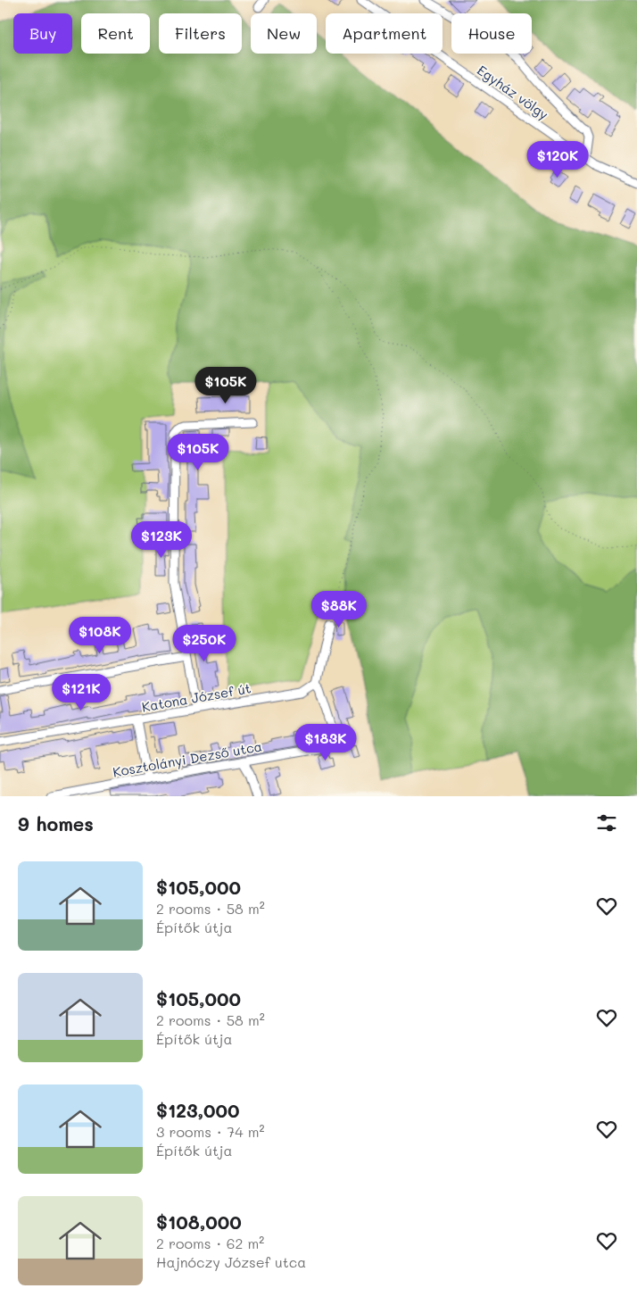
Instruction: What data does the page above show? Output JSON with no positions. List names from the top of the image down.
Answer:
{
  "streets": {
    "street": ["Egyház völgy", "Katona József út", "Kosztolányi Dezső utca"]
  },
  "page": {
    "chip": [
      "Buy",
      "Rent",
      "Filters",
      "New",
      "Apartment",
      "House"
    ],
    "price": [
      "$120K",
      "$105K",
      "$105K",
      "$123K",
      "$88K",
      "$108K",
      "$250K",
      "$121K",
      "$183K"
    ],
    "heading": "9 homes",
    "list": [
      {
        "name": "$105,000",
        "note": "2 rooms · 58 m² · Építők útja"
      },
      {
        "name": "$105,000",
        "note": "2 rooms · 58 m² · Építők útja"
      },
      {
        "name": "$123,000",
        "note": "3 rooms · 74 m² · Építők útja"
      },
      {
        "name": "$108,000",
        "note": "2 rooms · 62 m² · Hajnóczy József utca"
      }
    ]
  }
}
